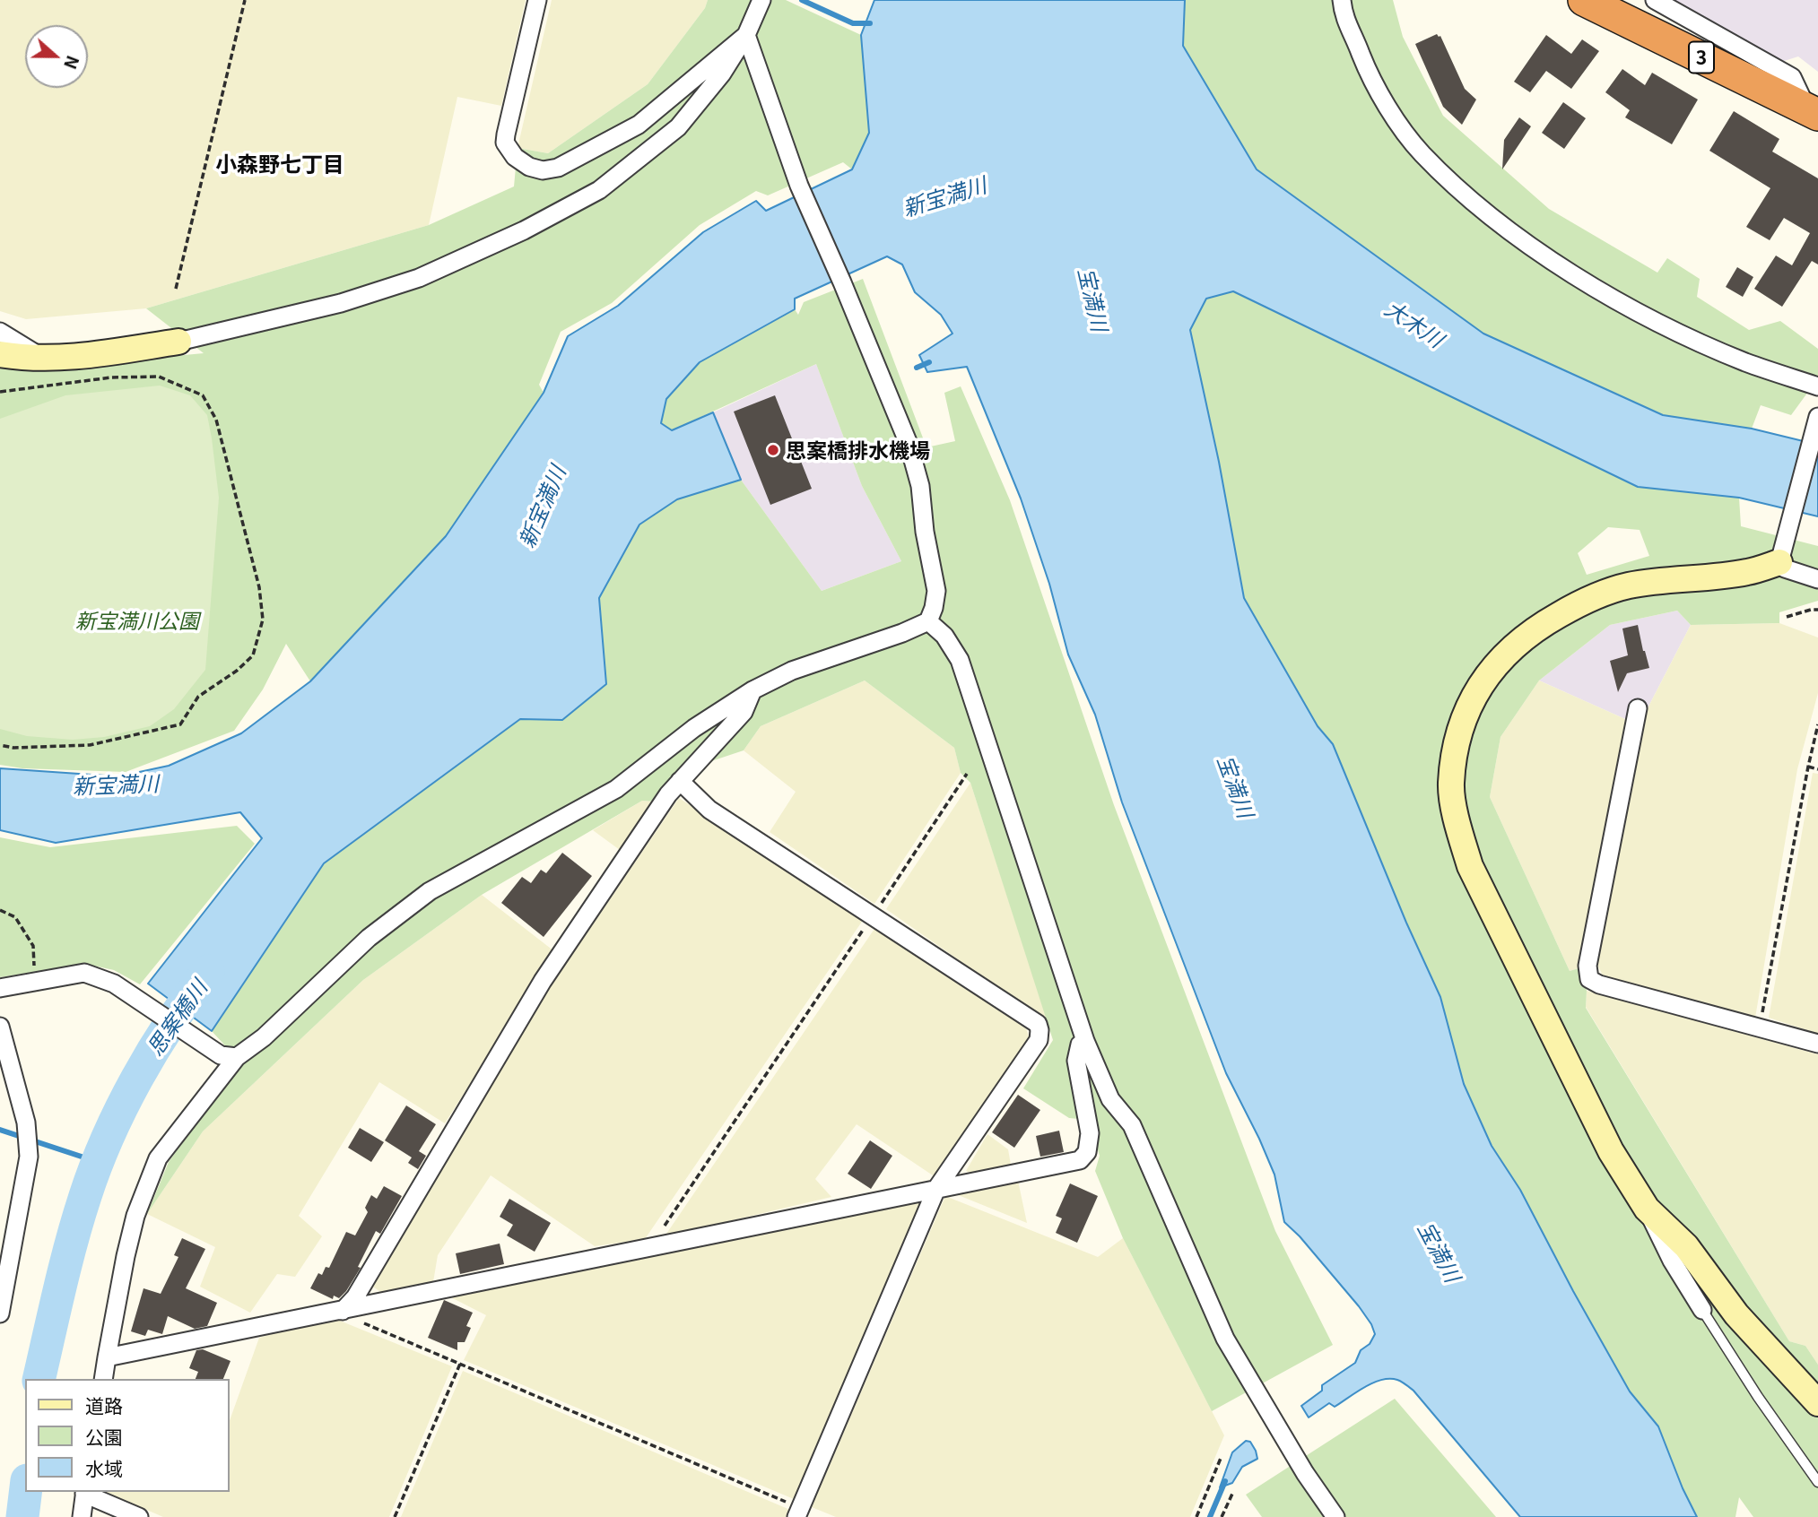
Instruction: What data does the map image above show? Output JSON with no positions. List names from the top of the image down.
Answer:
{
  "streets": {
    "highway": ["3"]
  },
  "districts": ["小森野七丁目"],
  "water": [
    "新宝満川",
    "宝満川",
    "大木川",
    "思案橋川"
  ],
  "parks": ["新宝満川公園"],
  "places": ["思案橋排水機場"],
  "legend": ["道路", "公園", "水域"],
  "north": "right"
}
